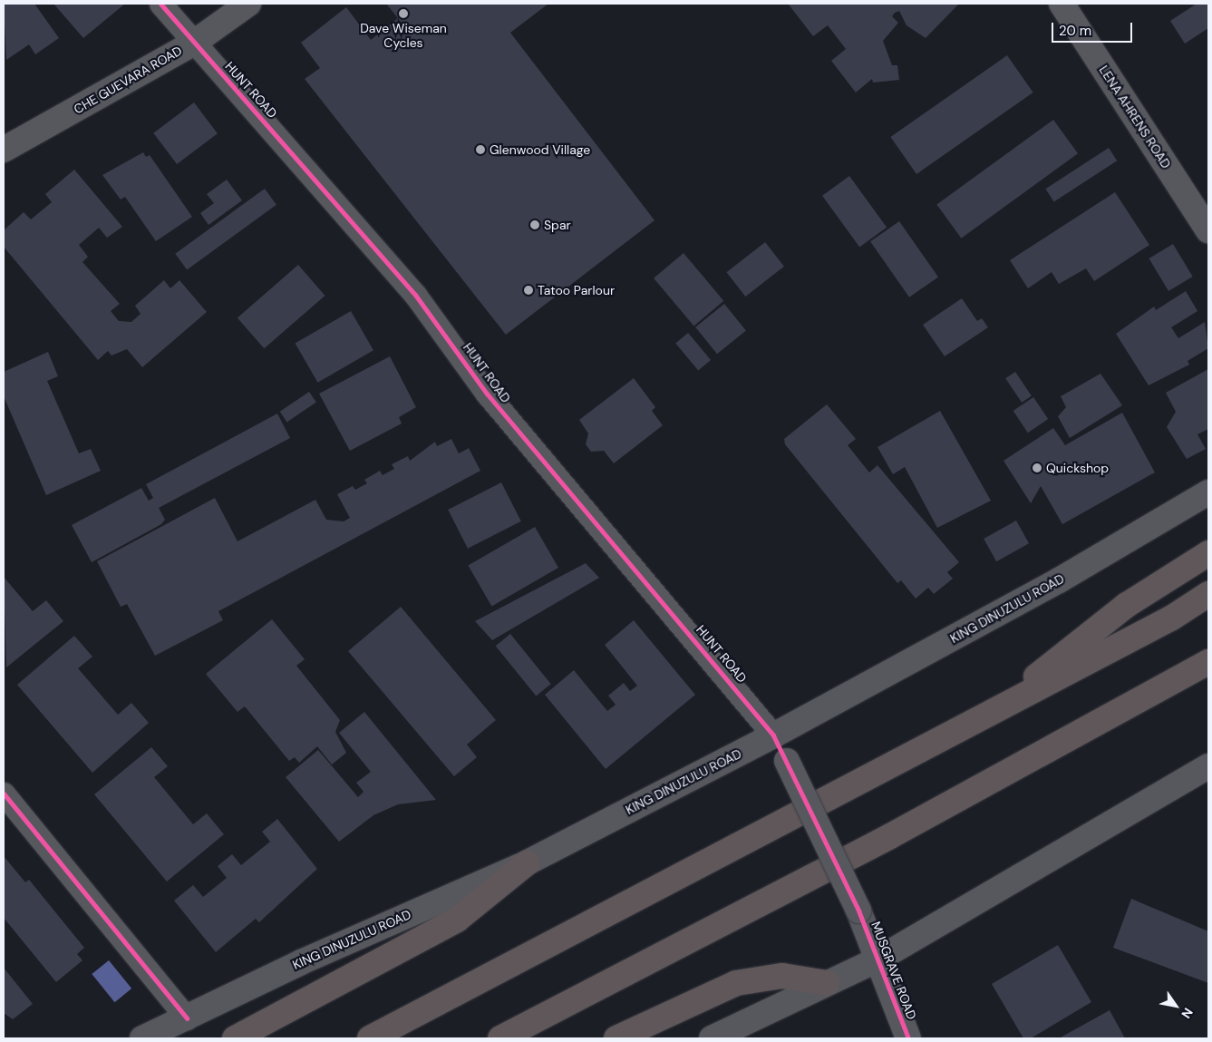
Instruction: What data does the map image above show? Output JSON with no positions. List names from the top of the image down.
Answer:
{
  "streets": {
    "main road": [
      "CHE GUEVARA ROAD",
      "HUNT ROAD",
      "LENA AHRENS ROAD",
      "KING DINUZULU ROAD",
      "MUSGRAVE ROAD"
    ]
  },
  "crossings": [
    ["CHE GUEVARA ROAD", "HUNT ROAD"],
    ["HUNT ROAD", "KING DINUZULU ROAD"],
    ["HUNT ROAD", "MUSGRAVE ROAD"]
  ],
  "places": [
    "Dave Wiseman Cycles",
    "Glenwood Village",
    "Spar",
    "Tatoo Parlour",
    "Quickshop"
  ],
  "scale_bar": "20 m",
  "north": "bottom right"
}
